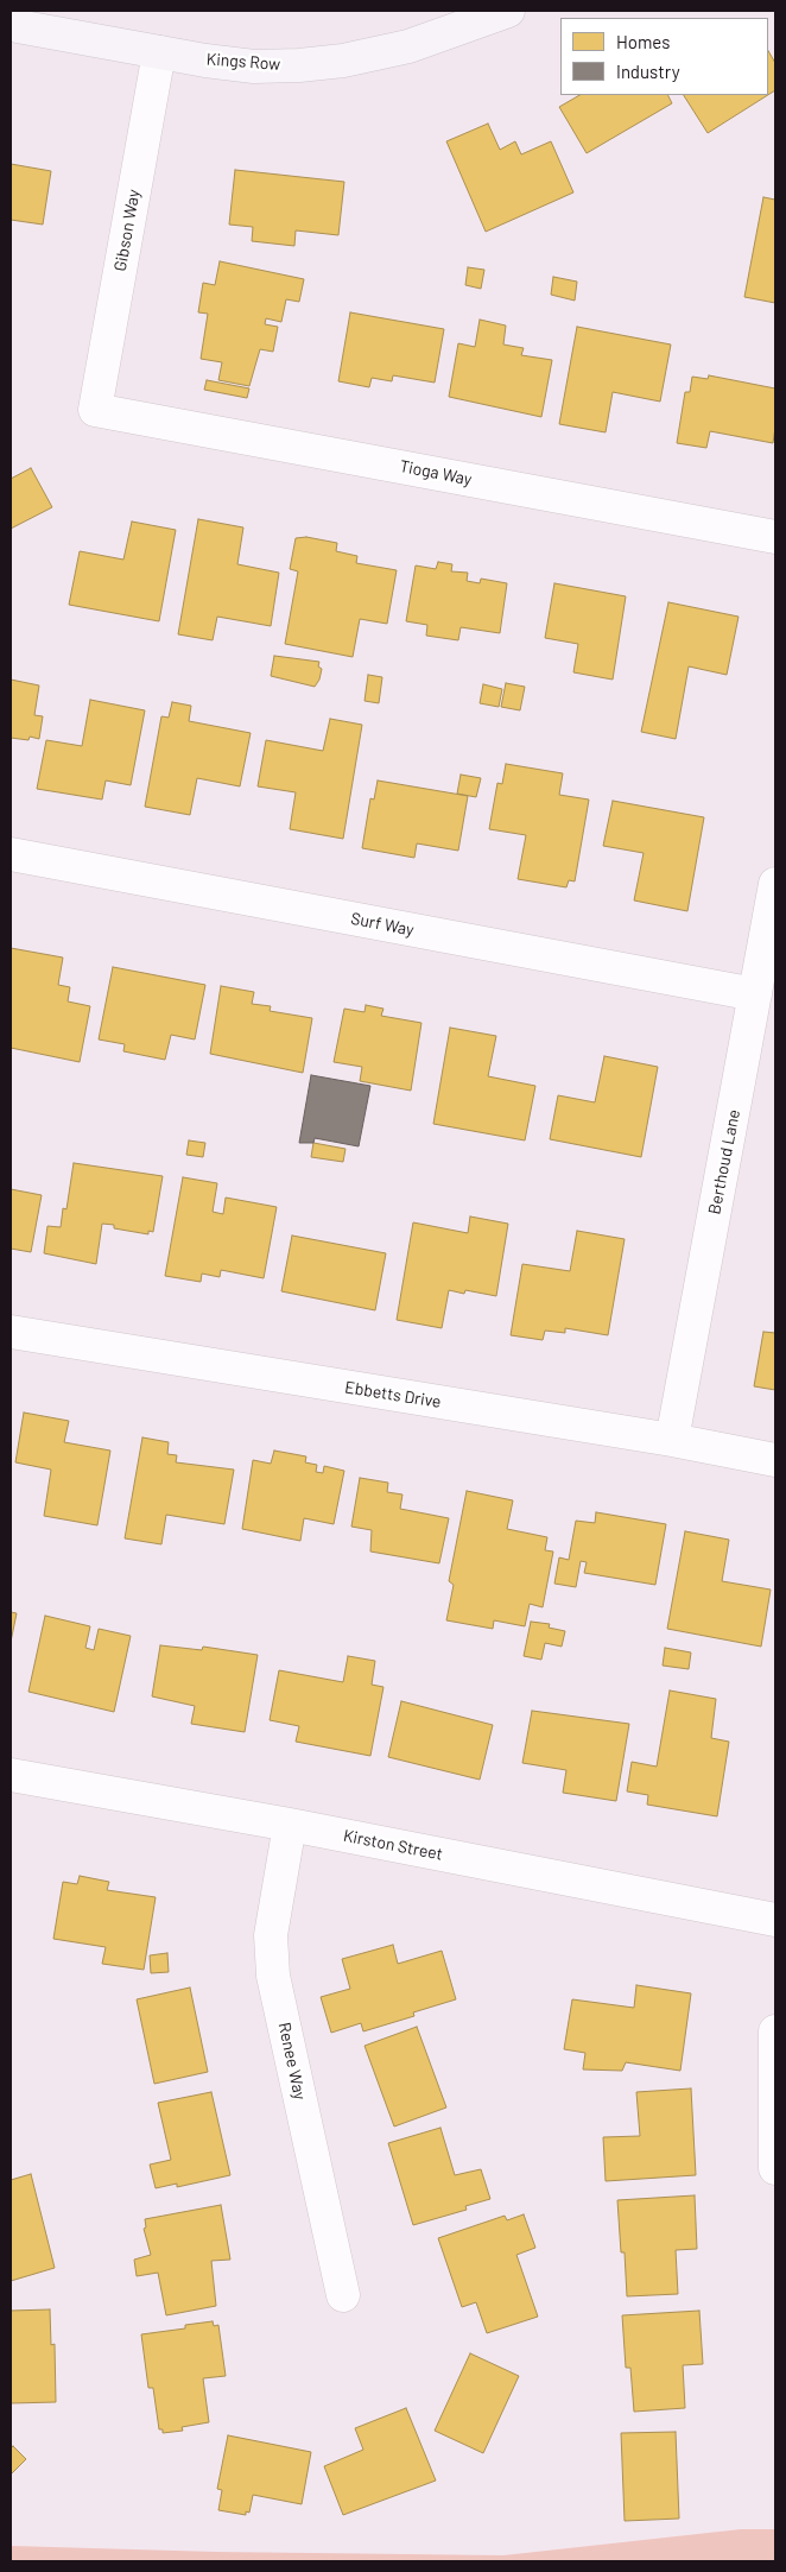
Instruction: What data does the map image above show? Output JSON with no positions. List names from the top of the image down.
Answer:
{
  "streets": {
    "main road": ["Kings Row"],
    "street": [
      "Gibson Way",
      "Tioga Way",
      "Surf Way",
      "Berthoud Lane",
      "Ebbetts Drive",
      "Kirston Street",
      "Renee Way"
    ]
  },
  "crossings": [
    ["Kings Row", "Gibson Way"],
    ["Gibson Way", "Tioga Way"],
    ["Surf Way", "Berthoud Lane"],
    ["Berthoud Lane", "Ebbetts Drive"],
    ["Kirston Street", "Renee Way"]
  ],
  "legend": ["Homes", "Industry"]
}
